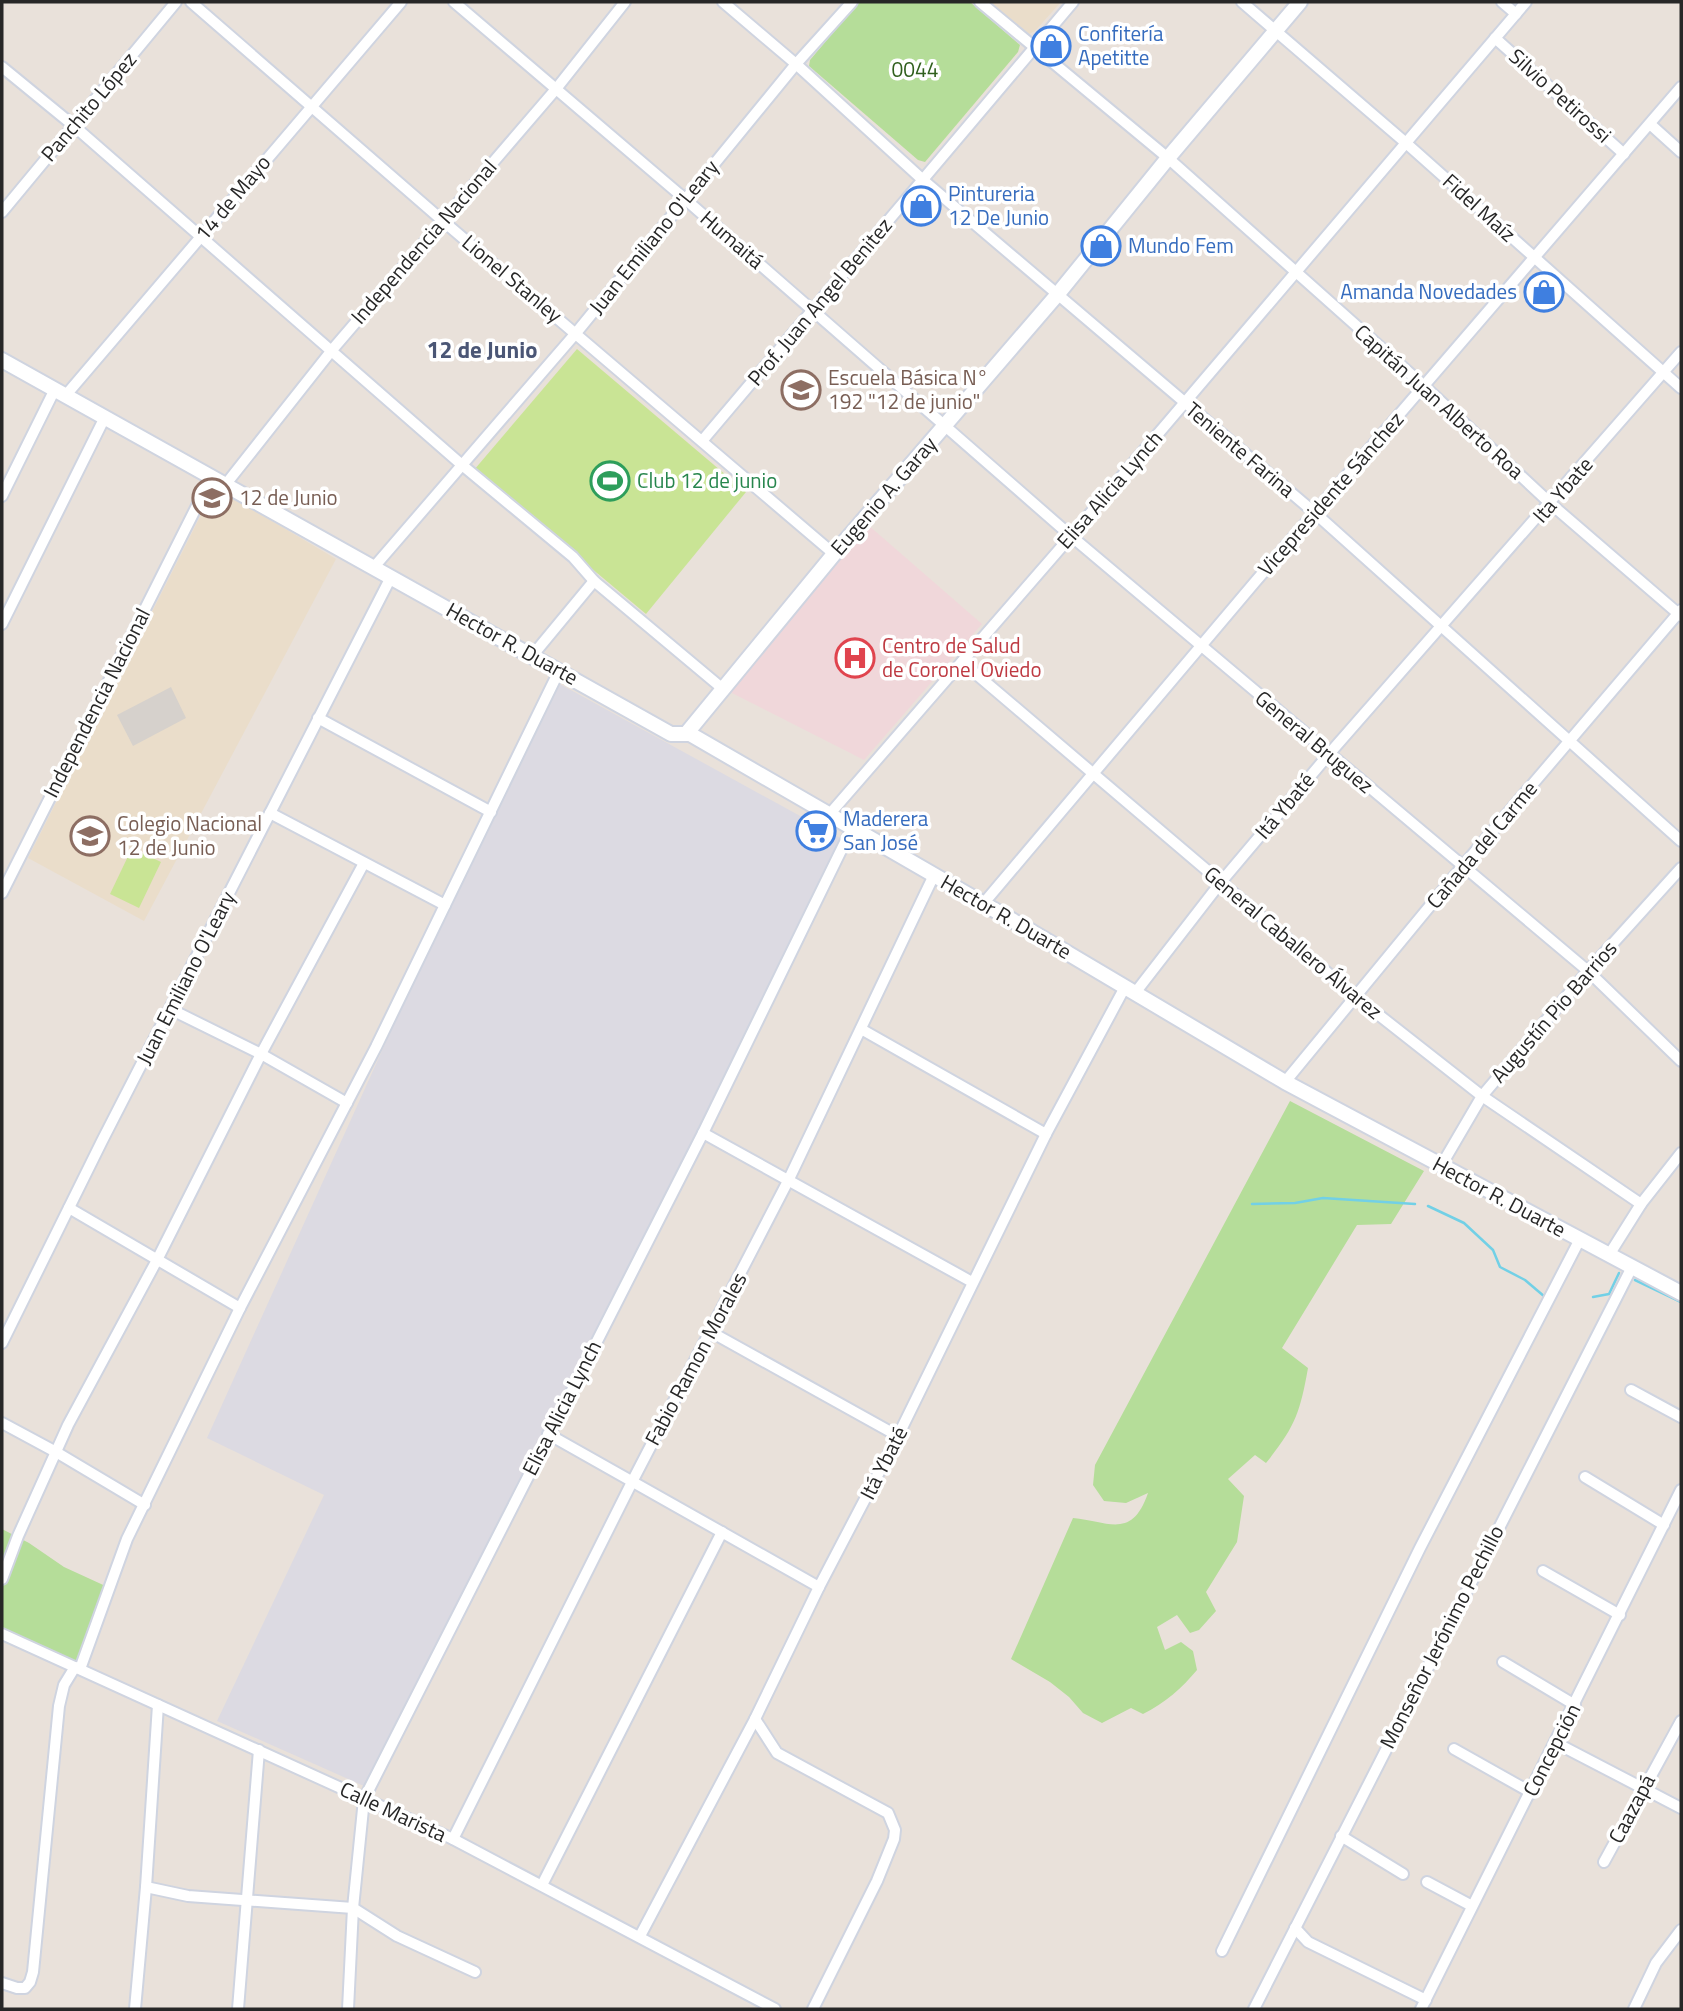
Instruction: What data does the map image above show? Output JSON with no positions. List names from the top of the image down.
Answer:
{
  "streets": {
    "street": [
      "Silvio Petirossi",
      "Panchito López",
      "14 de Mayo",
      "Fidel Maíz",
      "Juan Emiliano O'Leary",
      "Humaitá",
      "Independencia Nacional",
      "Lionel Stanley",
      "Prof. Juan Angel Benitez",
      "Capitán Juan Alberto Roa",
      "Teniente Farina",
      "Elisa Alicia Lynch",
      "Ita Ybate",
      "Vicepresidente Sánchez",
      "Eugenio A. Garay",
      "Hector R. Duarte",
      "General Bruguez",
      "Itá Ybaté",
      "Cañada del Carme",
      "General Caballero Álvarez",
      "Augustín Pio Barrios",
      "Fabio Ramon Morales",
      "Monseñor Jerónimo Pechillo",
      "Concepción",
      "Caazapá",
      "Calle Marista"
    ]
  },
  "crossings": [
    ["Silvio Petirossi", "Elisa Alicia Lynch"],
    ["Silvio Petirossi", "Vicepresidente Sánchez"],
    ["14 de Mayo", "Lionel Stanley"],
    ["14 de Mayo", "Hector R. Duarte"],
    ["Fidel Maíz", "Elisa Alicia Lynch"],
    ["Fidel Maíz", "Ita Ybate"],
    ["Fidel Maíz", "Vicepresidente Sánchez"],
    ["Fidel Maíz", "Eugenio A. Garay"],
    ["Juan Emiliano O'Leary", "Humaitá"],
    ["Juan Emiliano O'Leary", "Lionel Stanley"],
    ["Juan Emiliano O'Leary", "Teniente Farina"],
    ["Juan Emiliano O'Leary", "Hector R. Duarte"],
    ["Humaitá", "Independencia Nacional"],
    ["Humaitá", "Prof. Juan Angel Benitez"],
    ["Humaitá", "Eugenio A. Garay"],
    ["Humaitá", "General Bruguez"],
    ["Independencia Nacional", "Lionel Stanley"],
    ["Independencia Nacional", "Hector R. Duarte"],
    ["Lionel Stanley", "Prof. Juan Angel Benitez"],
    ["Lionel Stanley", "Eugenio A. Garay"],
    ["Prof. Juan Angel Benitez", "Capitán Juan Alberto Roa"],
    ["Prof. Juan Angel Benitez", "Teniente Farina"],
    ["Capitán Juan Alberto Roa", "Elisa Alicia Lynch"],
    ["Capitán Juan Alberto Roa", "Ita Ybate"],
    ["Capitán Juan Alberto Roa", "Vicepresidente Sánchez"],
    ["Capitán Juan Alberto Roa", "Eugenio A. Garay"],
    ["Capitán Juan Alberto Roa", "Cañada del Carme"],
    ["Teniente Farina", "Elisa Alicia Lynch"],
    ["Teniente Farina", "Ita Ybate"],
    ["Teniente Farina", "Vicepresidente Sánchez"],
    ["Teniente Farina", "Eugenio A. Garay"],
    ["Teniente Farina", "Itá Ybaté"],
    ["Teniente Farina", "Cañada del Carme"],
    ["Elisa Alicia Lynch", "Hector R. Duarte"],
    ["Elisa Alicia Lynch", "General Bruguez"],
    ["Elisa Alicia Lynch", "General Caballero Álvarez"],
    ["Elisa Alicia Lynch", "Calle Marista"],
    ["Ita Ybate", "Itá Ybaté"],
    ["Vicepresidente Sánchez", "Hector R. Duarte"],
    ["Vicepresidente Sánchez", "General Bruguez"],
    ["Vicepresidente Sánchez", "General Caballero Álvarez"],
    ["Eugenio A. Garay", "Hector R. Duarte"],
    ["Eugenio A. Garay", "General Bruguez"],
    ["Hector R. Duarte", "Itá Ybaté"],
    ["Hector R. Duarte", "Cañada del Carme"],
    ["Hector R. Duarte", "Augustín Pio Barrios"],
    ["Hector R. Duarte", "Fabio Ramon Morales"],
    ["Hector R. Duarte", "Monseñor Jerónimo Pechillo"],
    ["General Bruguez", "Itá Ybaté"],
    ["General Bruguez", "Cañada del Carme"],
    ["General Bruguez", "Augustín Pio Barrios"],
    ["Itá Ybaté", "General Caballero Álvarez"],
    ["Itá Ybaté", "Calle Marista"],
    ["Cañada del Carme", "General Caballero Álvarez"],
    ["General Caballero Álvarez", "Augustín Pio Barrios"],
    ["Fabio Ramon Morales", "Calle Marista"]
  ],
  "districts": ["12 de Junio"],
  "parks": ["0044"],
  "places": {
    "shop": [
      "Confitería Apetitte",
      "Pintureria 12 De Junio",
      "Mundo Fem",
      "Amanda Novedades"
    ],
    "school or university": ["Escuela Básica N° 192 \"12 de junio\"", "12 de Junio", "Colegio Nacional 12 de Junio"],
    "sports": ["Club 12 de junio"],
    "hospital": ["Centro de Salud de Coronel Oviedo"],
    "supermarket": ["Maderera San José"]
  }
}
